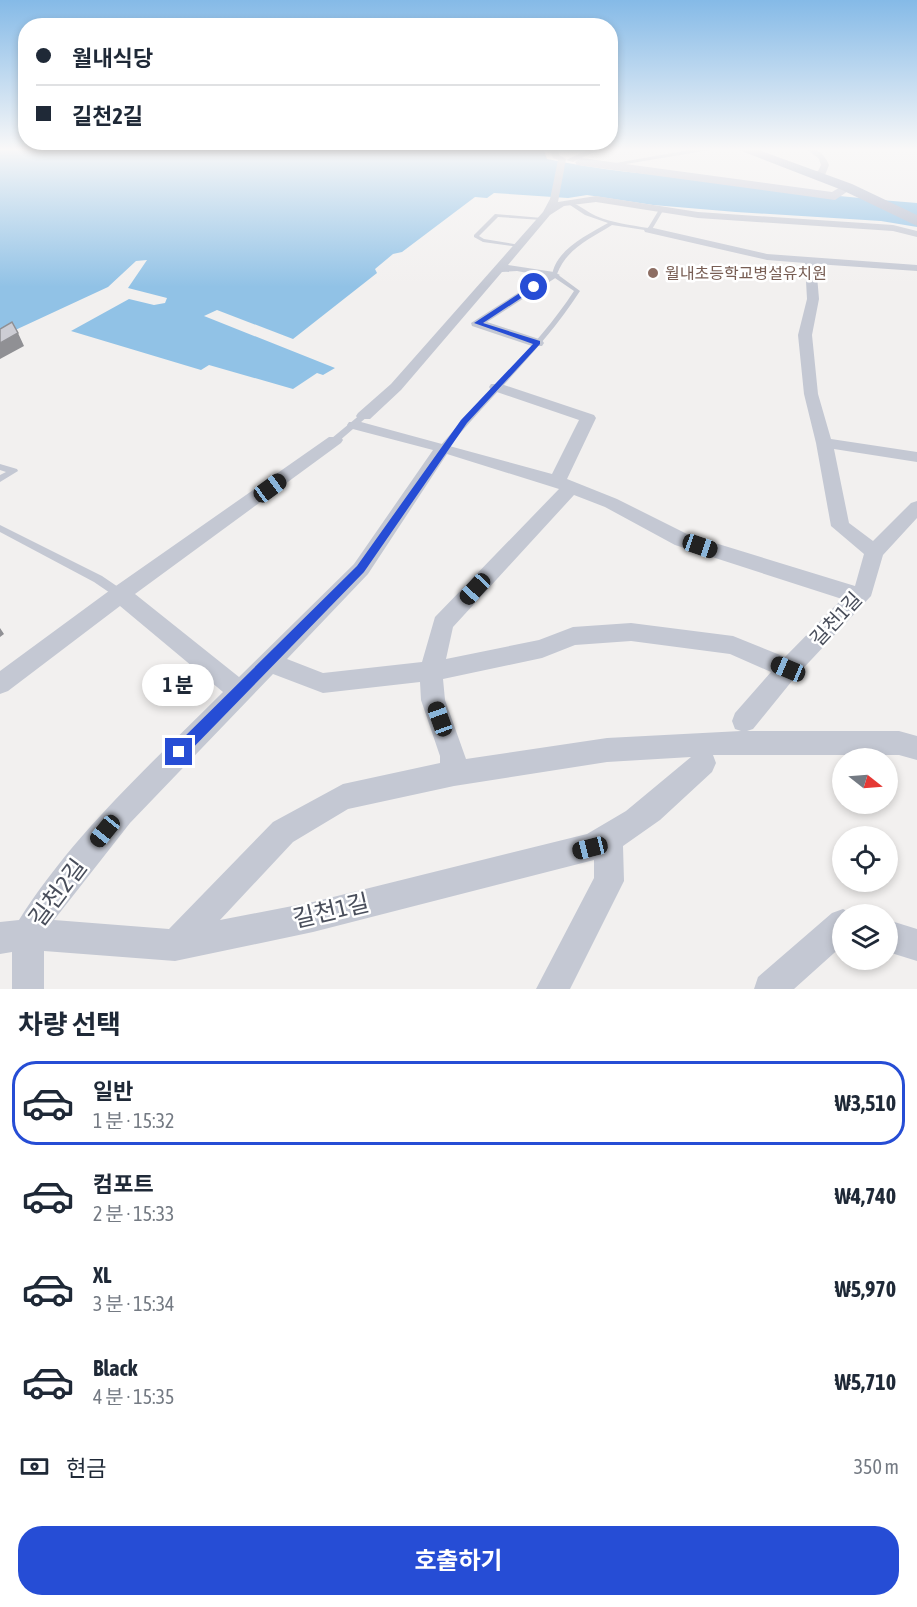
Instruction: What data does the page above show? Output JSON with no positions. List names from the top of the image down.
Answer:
{
  "streets": {
    "street": ["길천1길", "길천2길"]
  },
  "crossings": [
    ["길천1길", "길천2길"]
  ],
  "places": ["월내초등학교병설유치원"],
  "north": "right",
  "page": {
    "banner": ["월내식당", "길천2길"],
    "bubble": "1 분",
    "heading": "차량 선택",
    "list": [
      {
        "name": "일반",
        "note": "1 분 · 15:32",
        "value": "₩3,510"
      },
      {
        "name": "컴포트",
        "note": "2 분 · 15:33",
        "value": "₩4,740"
      },
      {
        "name": "XL",
        "note": "3 분 · 15:34",
        "value": "₩5,970"
      },
      {
        "name": "Black",
        "note": "4 분 · 15:35",
        "value": "₩5,710"
      }
    ],
    "pay": ["현금", "350 m"],
    "buttons": "호출하기"
  }
}
